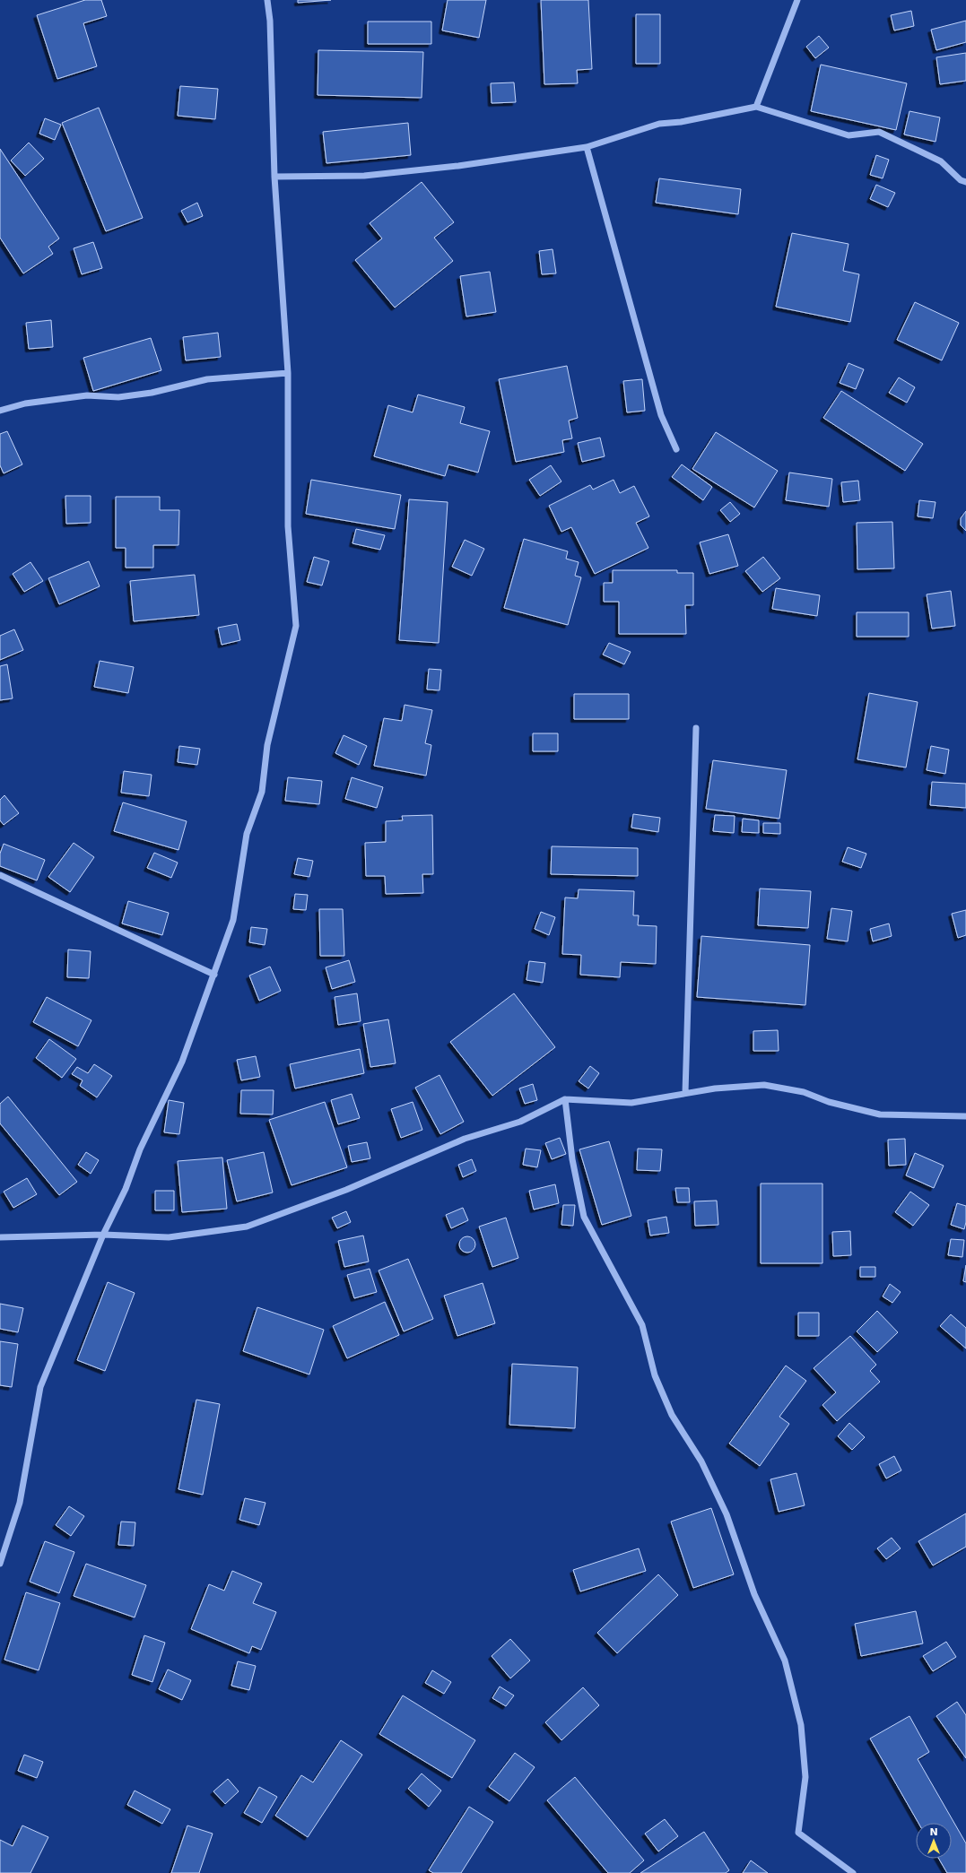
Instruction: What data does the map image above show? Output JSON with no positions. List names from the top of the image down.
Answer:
{
  "north": "top"
}
